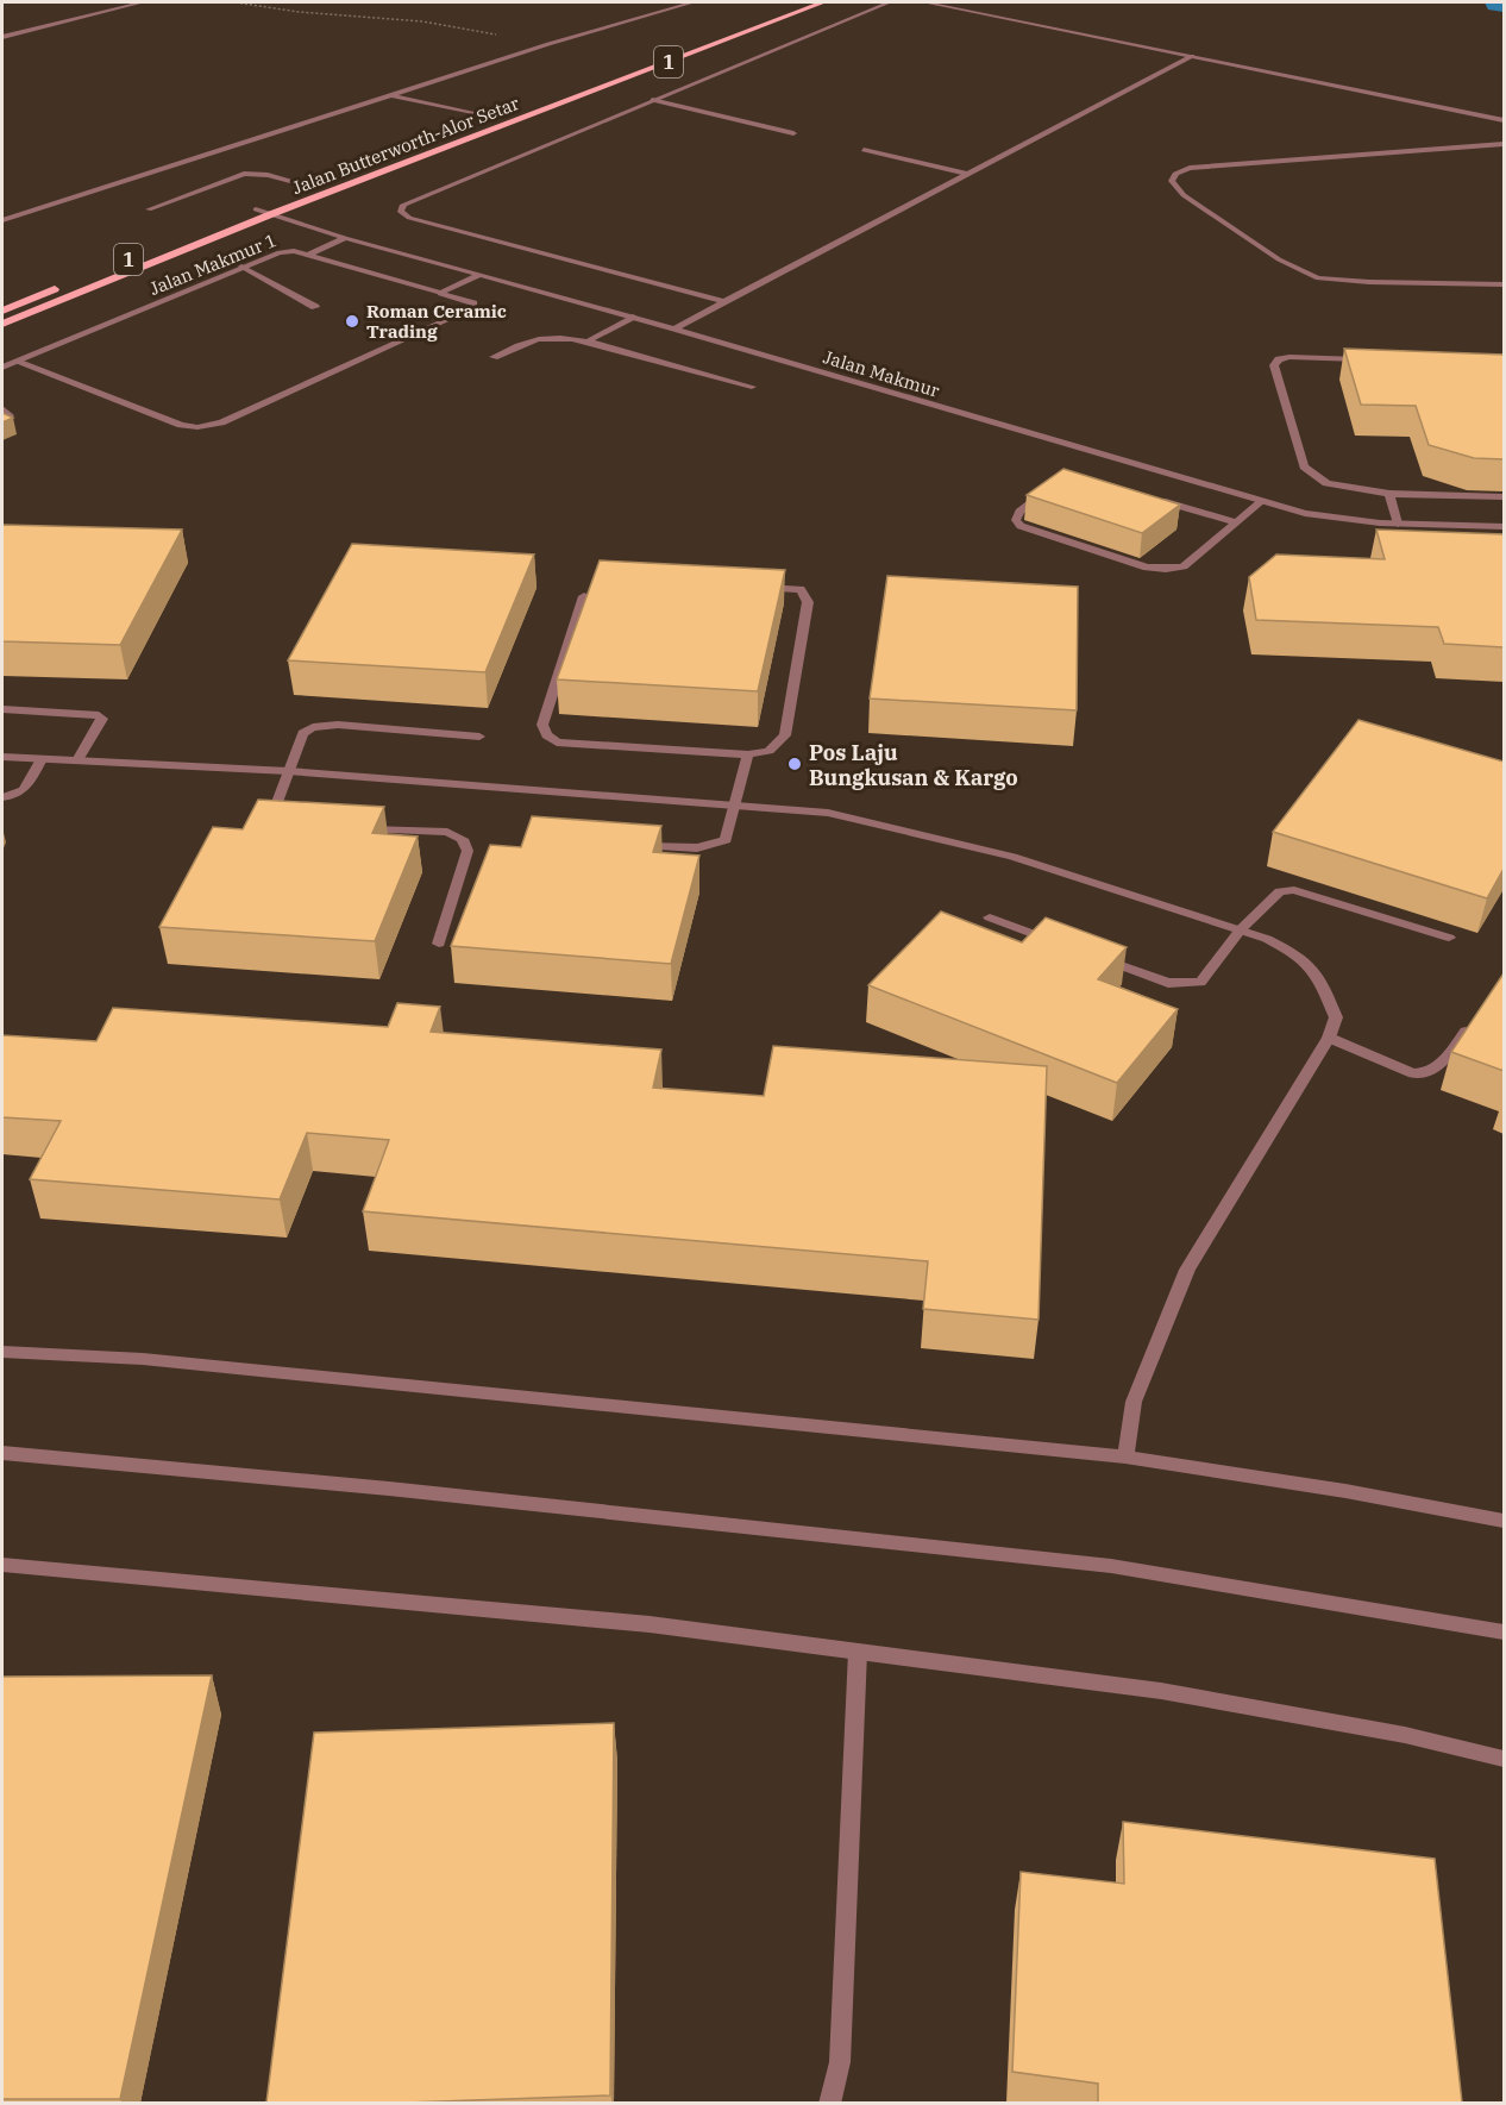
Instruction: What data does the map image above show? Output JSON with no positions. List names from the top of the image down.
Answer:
{
  "streets": {
    "main road": ["1", "Jalan Butterworth-Alor Setar"],
    "street": ["Jalan Makmur 1", "Jalan Makmur"]
  },
  "crossings": [
    ["Jalan Butterworth-Alor Setar", "Jalan Makmur"]
  ],
  "places": ["Roman Ceramic Trading", "Pos Laju Bungkusan & Kargo"]
}
